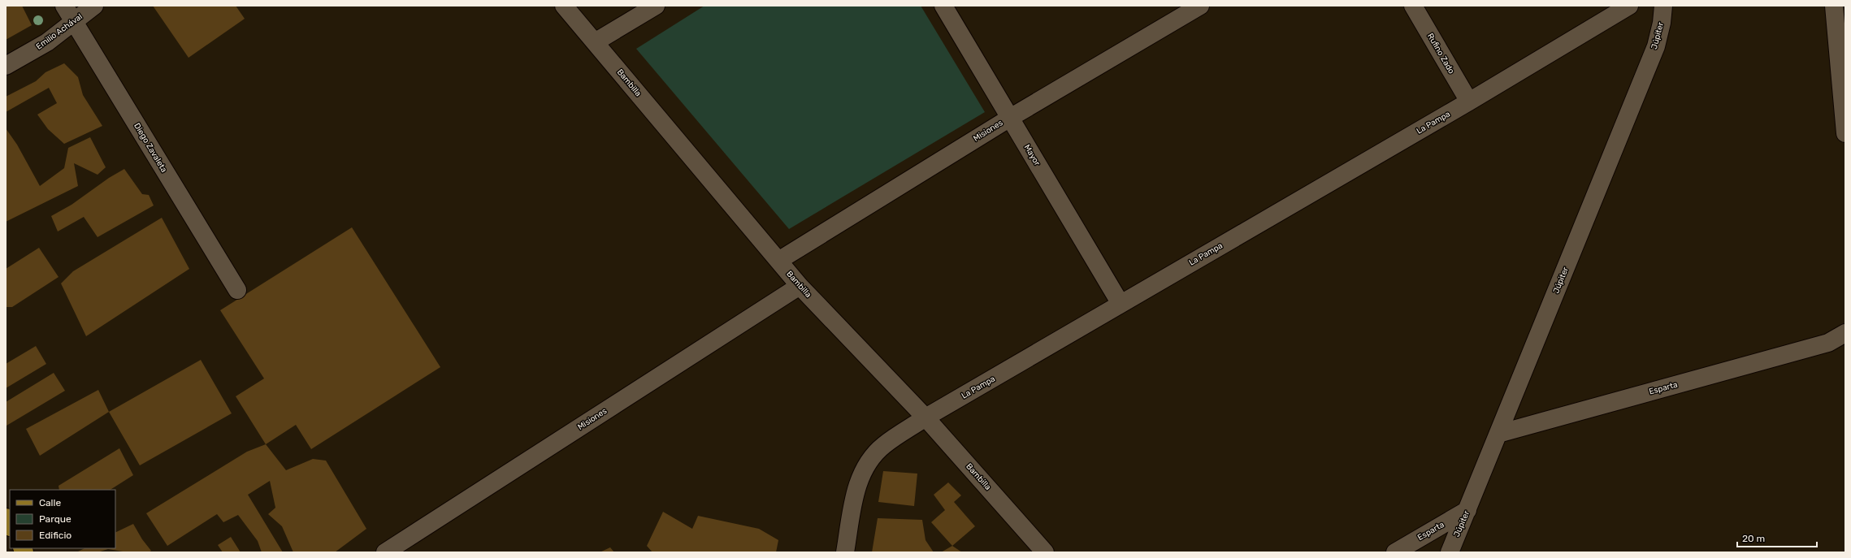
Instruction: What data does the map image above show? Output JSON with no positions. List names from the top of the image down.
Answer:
{
  "streets": {
    "street": [
      "Emilio Achával",
      "Júpiter",
      "Rufino Zado",
      "Bambilla",
      "La Pampa",
      "Misiones",
      "Diego Zavaleta",
      "Mayor",
      "Esparta"
    ]
  },
  "crossings": [
    ["Emilio Achával", "Diego Zavaleta"],
    ["Júpiter", "Esparta"],
    ["Rufino Zado", "La Pampa"],
    ["Bambilla", "La Pampa"],
    ["Bambilla", "Misiones"],
    ["La Pampa", "Mayor"],
    ["Misiones", "Mayor"]
  ],
  "legend": ["Calle", "Parque", "Edificio"],
  "scale_bar": "20 m"
}
